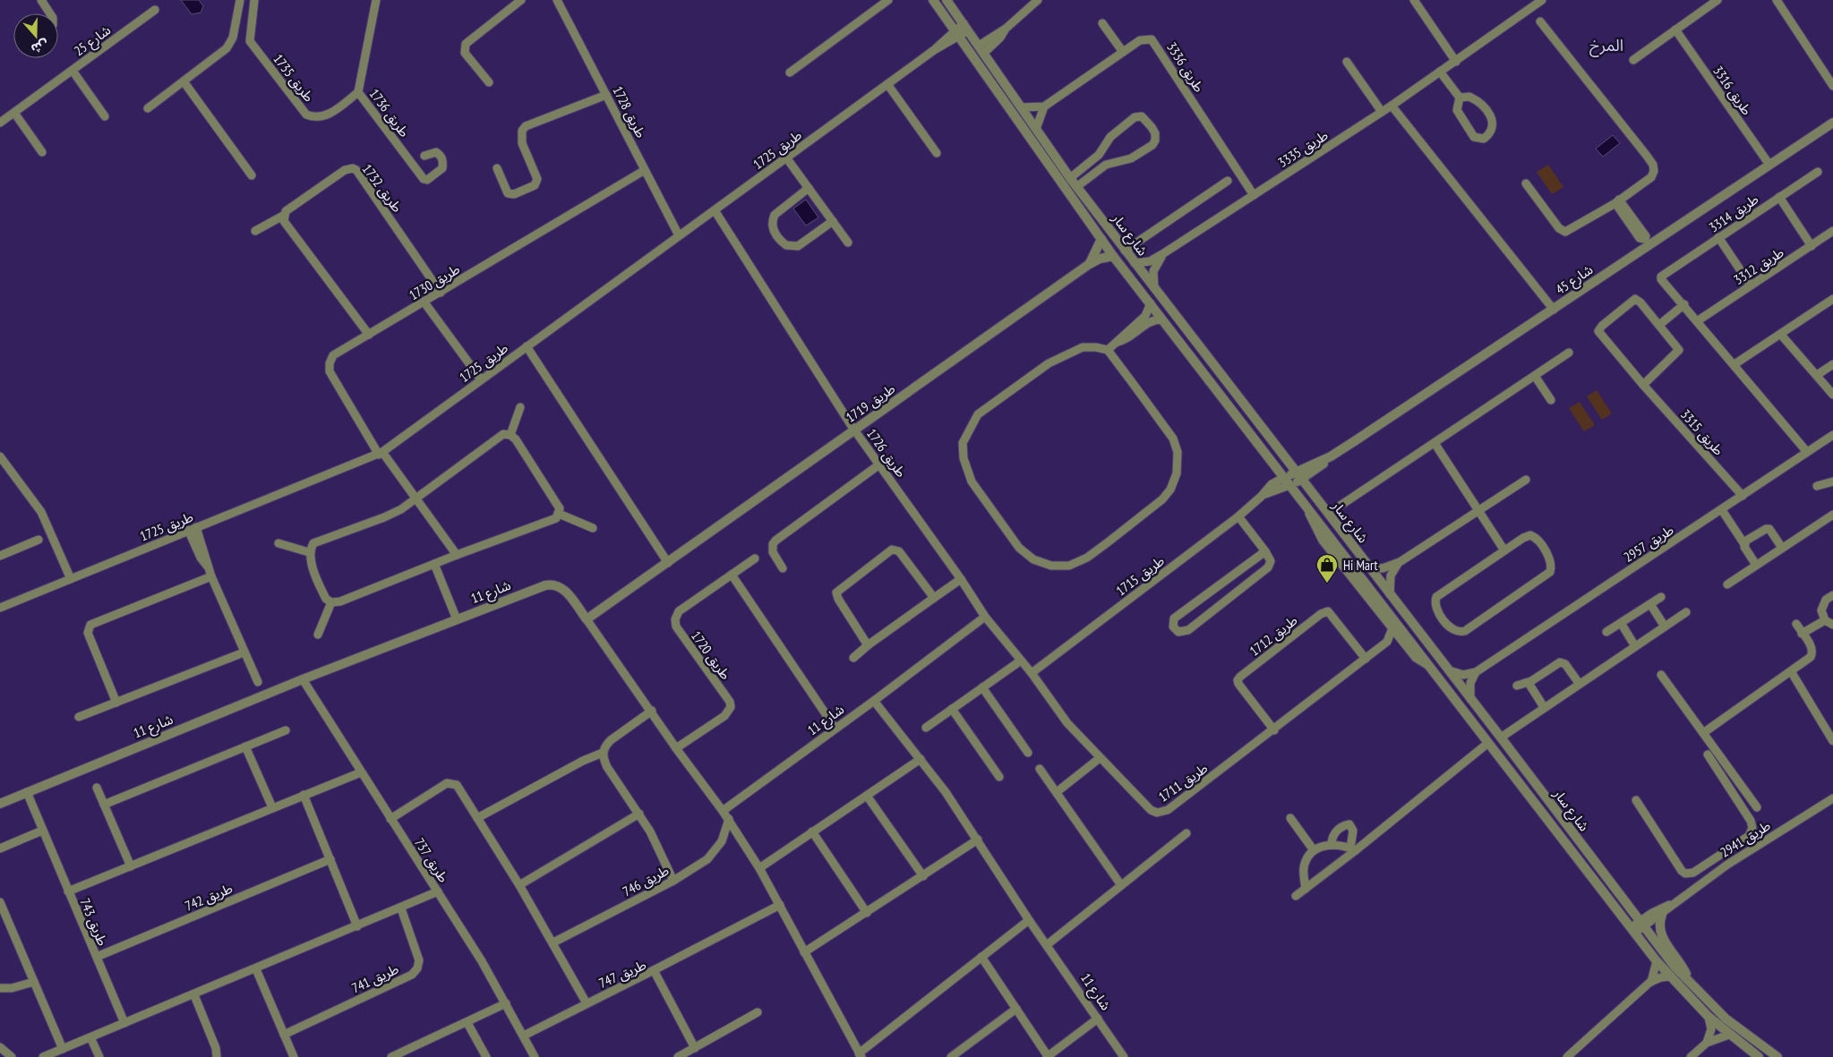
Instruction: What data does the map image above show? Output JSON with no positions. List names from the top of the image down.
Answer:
{
  "streets": {
    "street": [
      "شارع 25",
      "طريق 3336",
      "طريق 1735",
      "طريق 3316",
      "طريق 1728",
      "طريق 1736",
      "طريق 3335",
      "طريق 1725",
      "طريق 1732",
      "طريق 3314",
      "شارع سار",
      "طريق 3312",
      "شارع 45",
      "طريق 1730",
      "طريق 1719",
      "طريق 3315",
      "طريق 1726",
      "طريق 2957",
      "طريق 1715",
      "شارع 11",
      "طريق 1712",
      "طريق 1720",
      "طريق 1711",
      "طريق 2941",
      "طريق 737",
      "طريق 746",
      "طريق 742",
      "طريق 743",
      "طريق 747",
      "طريق 741"
    ]
  },
  "crossings": [
    ["طريق 3336", "طريق 3335"],
    ["طريق 1735", "طريق 1736"],
    ["طريق 3316", "شارع 45"],
    ["طريق 1728", "طريق 1725"],
    ["طريق 1728", "طريق 1730"],
    ["طريق 3335", "شارع سار"],
    ["طريق 1725", "شارع سار"],
    ["طريق 1725", "طريق 1730"],
    ["طريق 1725", "طريق 1726"],
    ["طريق 1732", "طريق 1730"],
    ["شارع سار", "شارع 45"],
    ["شارع سار", "طريق 1719"],
    ["شارع سار", "طريق 1715"],
    ["شارع سار", "طريق 2941"],
    ["شارع 45", "طريق 1715"],
    ["طريق 1719", "طريق 1726"],
    ["طريق 1719", "شارع 11"],
    ["طريق 3315", "طريق 2957"],
    ["طريق 1726", "شارع 11"],
    ["طريق 1726", "طريق 1711"],
    ["طريق 1715", "طريق 1711"],
    ["شارع 11", "طريق 1720"],
    ["شارع 11", "طريق 1711"],
    ["شارع 11", "طريق 737"],
    ["شارع 11", "طريق 743"],
    ["طريق 1712", "طريق 1711"],
    ["طريق 737", "طريق 747"],
    ["طريق 742", "طريق 743"]
  ],
  "districts": ["المرخ"],
  "places": {
    "shop": ["Hi Mart"]
  },
  "north": "bottom"
}
